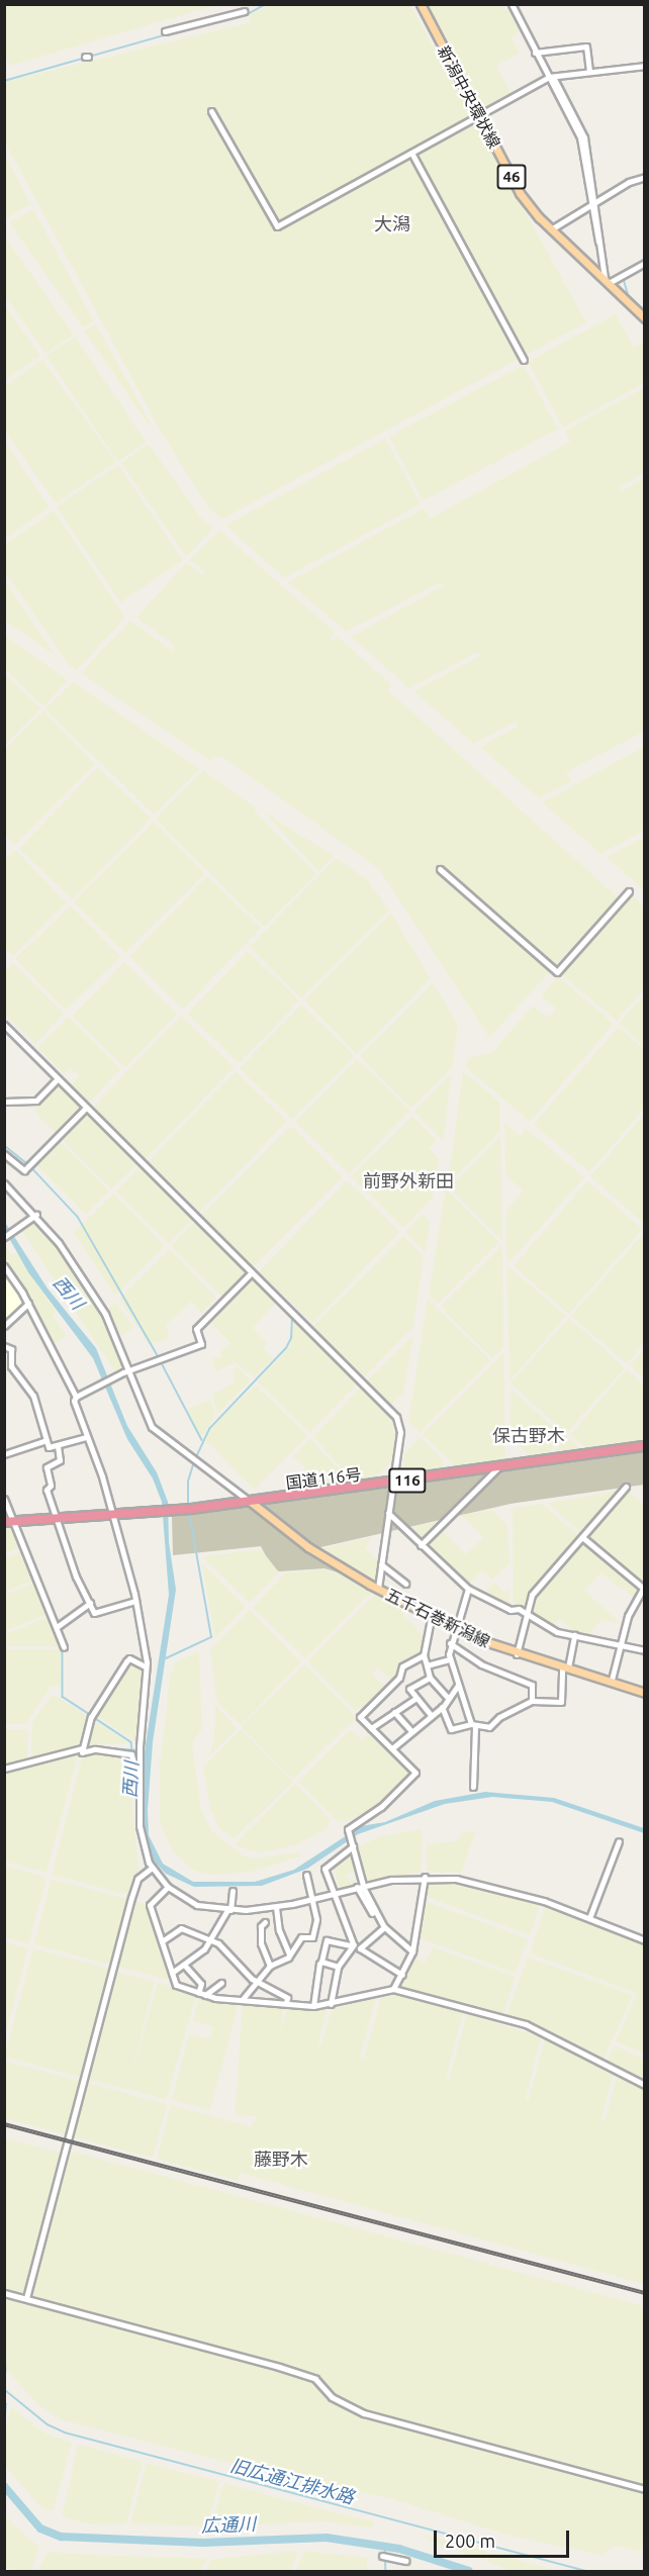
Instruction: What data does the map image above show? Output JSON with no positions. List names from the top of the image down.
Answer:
{
  "streets": {
    "highway": ["国道116号", "116"],
    "main road": ["新潟中央環状線", "46", "五千石巻新潟線"]
  },
  "crossings": [
    ["国道116号", "五千石巻新潟線"]
  ],
  "districts": [
    "大潟",
    "前野外新田",
    "保古野木",
    "藤野木"
  ],
  "water": ["西川", "旧広通江排水路", "広通川"],
  "scale_bar": "200 m"
}
